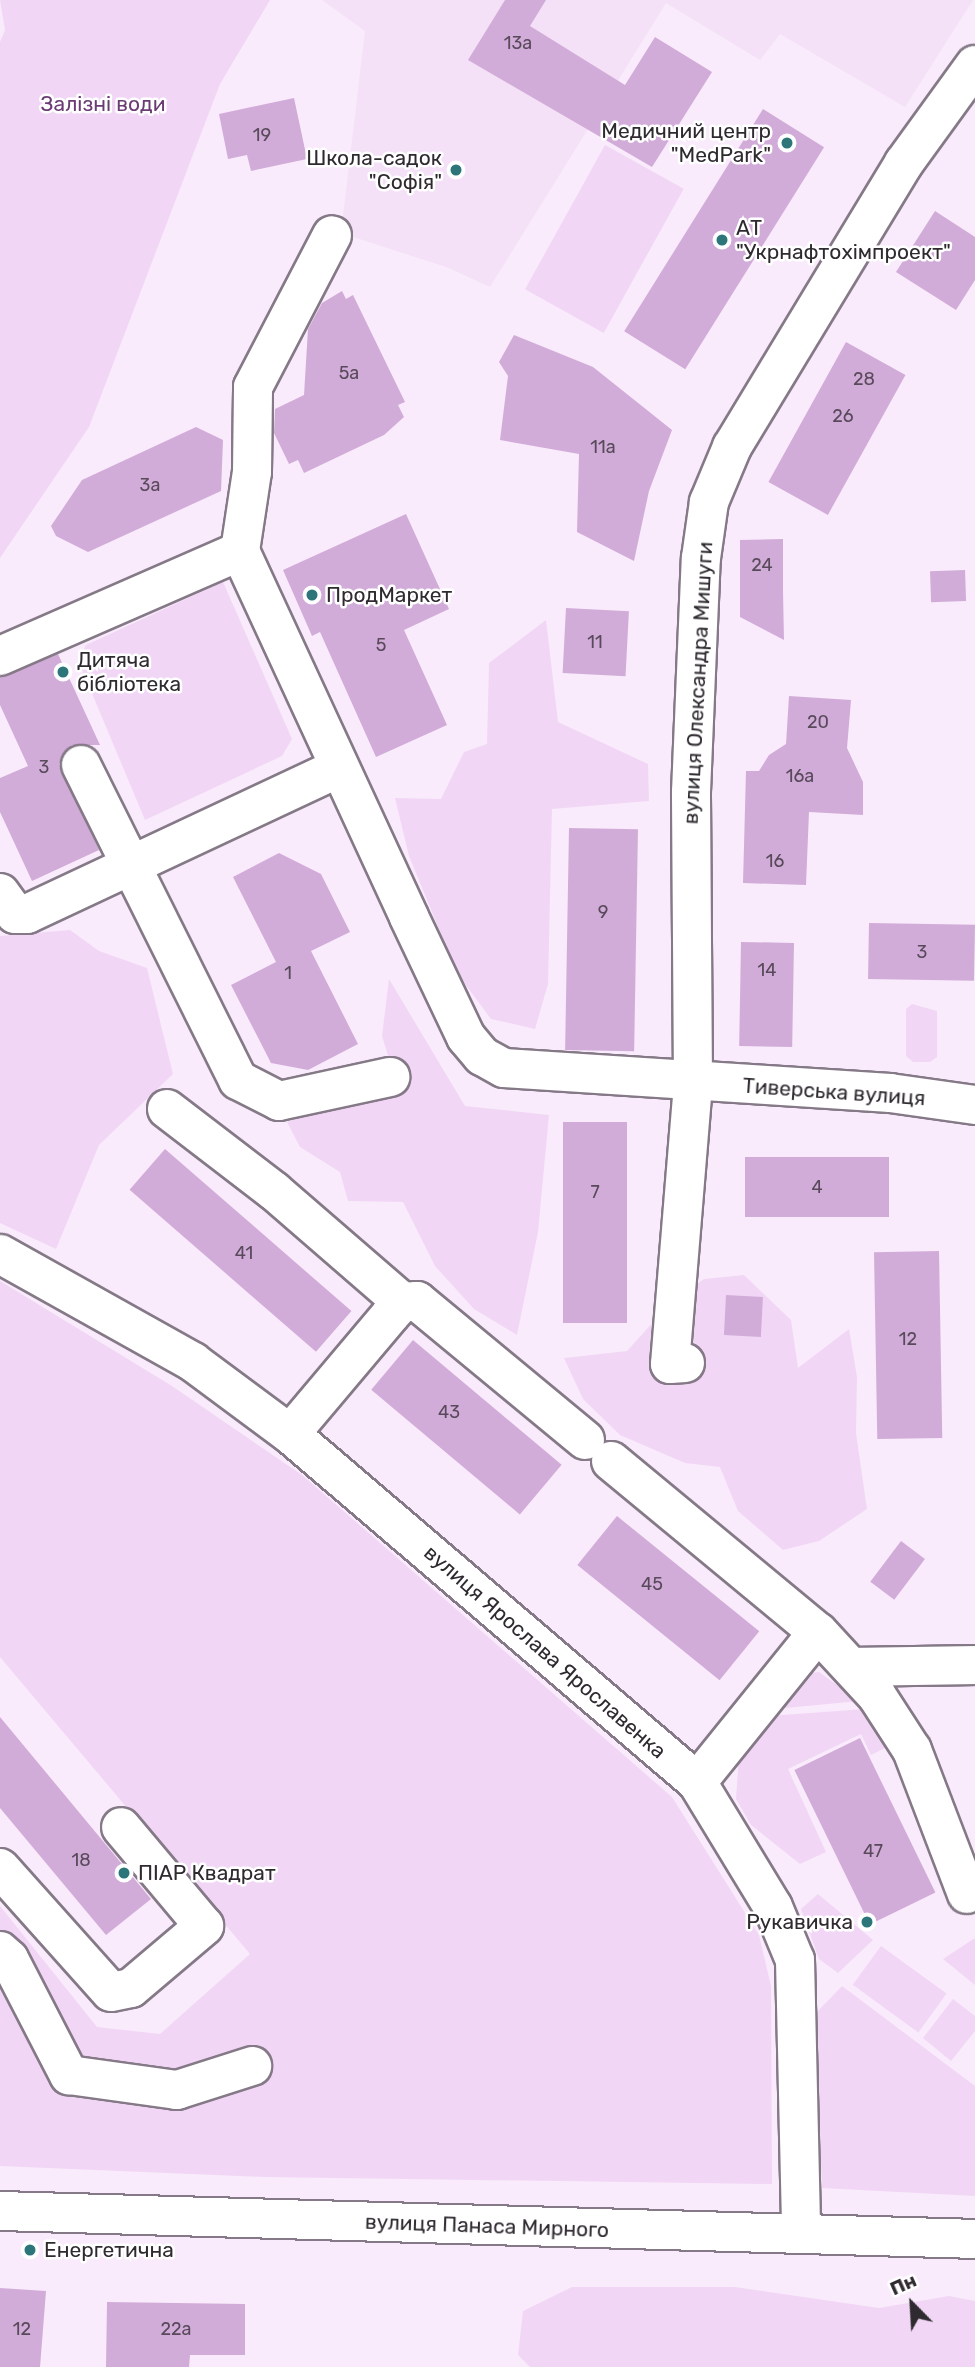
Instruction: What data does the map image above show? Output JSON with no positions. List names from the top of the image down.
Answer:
{
  "streets": {
    "street": [
      "вулиця Олександра Мишуги",
      "Тиверська вулиця",
      "вулиця Ярослава Ярославенка",
      "вулиця Панаса Мирного"
    ]
  },
  "crossings": [
    ["вулиця Олександра Мишуги", "Тиверська вулиця"],
    ["вулиця Ярослава Ярославенка", "вулиця Панаса Мирного"]
  ],
  "parks": ["Залізні води"],
  "places": [
    "Медичний центр \"MedPark\"",
    "Школа-садок \"Софія\"",
    "АТ \"Укрнафтохімпроект\"",
    "ПродМаркет",
    "Дитяча бібліотека",
    "ПІАР Квадрат",
    "Рукавичка",
    "Енергетична"
  ],
  "house_numbers": [
    "13а",
    "19",
    "5а",
    "28",
    "26",
    "11а",
    "3а",
    "24",
    "11",
    "5",
    "20",
    "3",
    "16а",
    "16",
    "9",
    "3",
    "14",
    "1",
    "4",
    "7",
    "41",
    "12",
    "43",
    "45",
    "47",
    "18",
    "12",
    "22а"
  ],
  "north": "top left"
}
